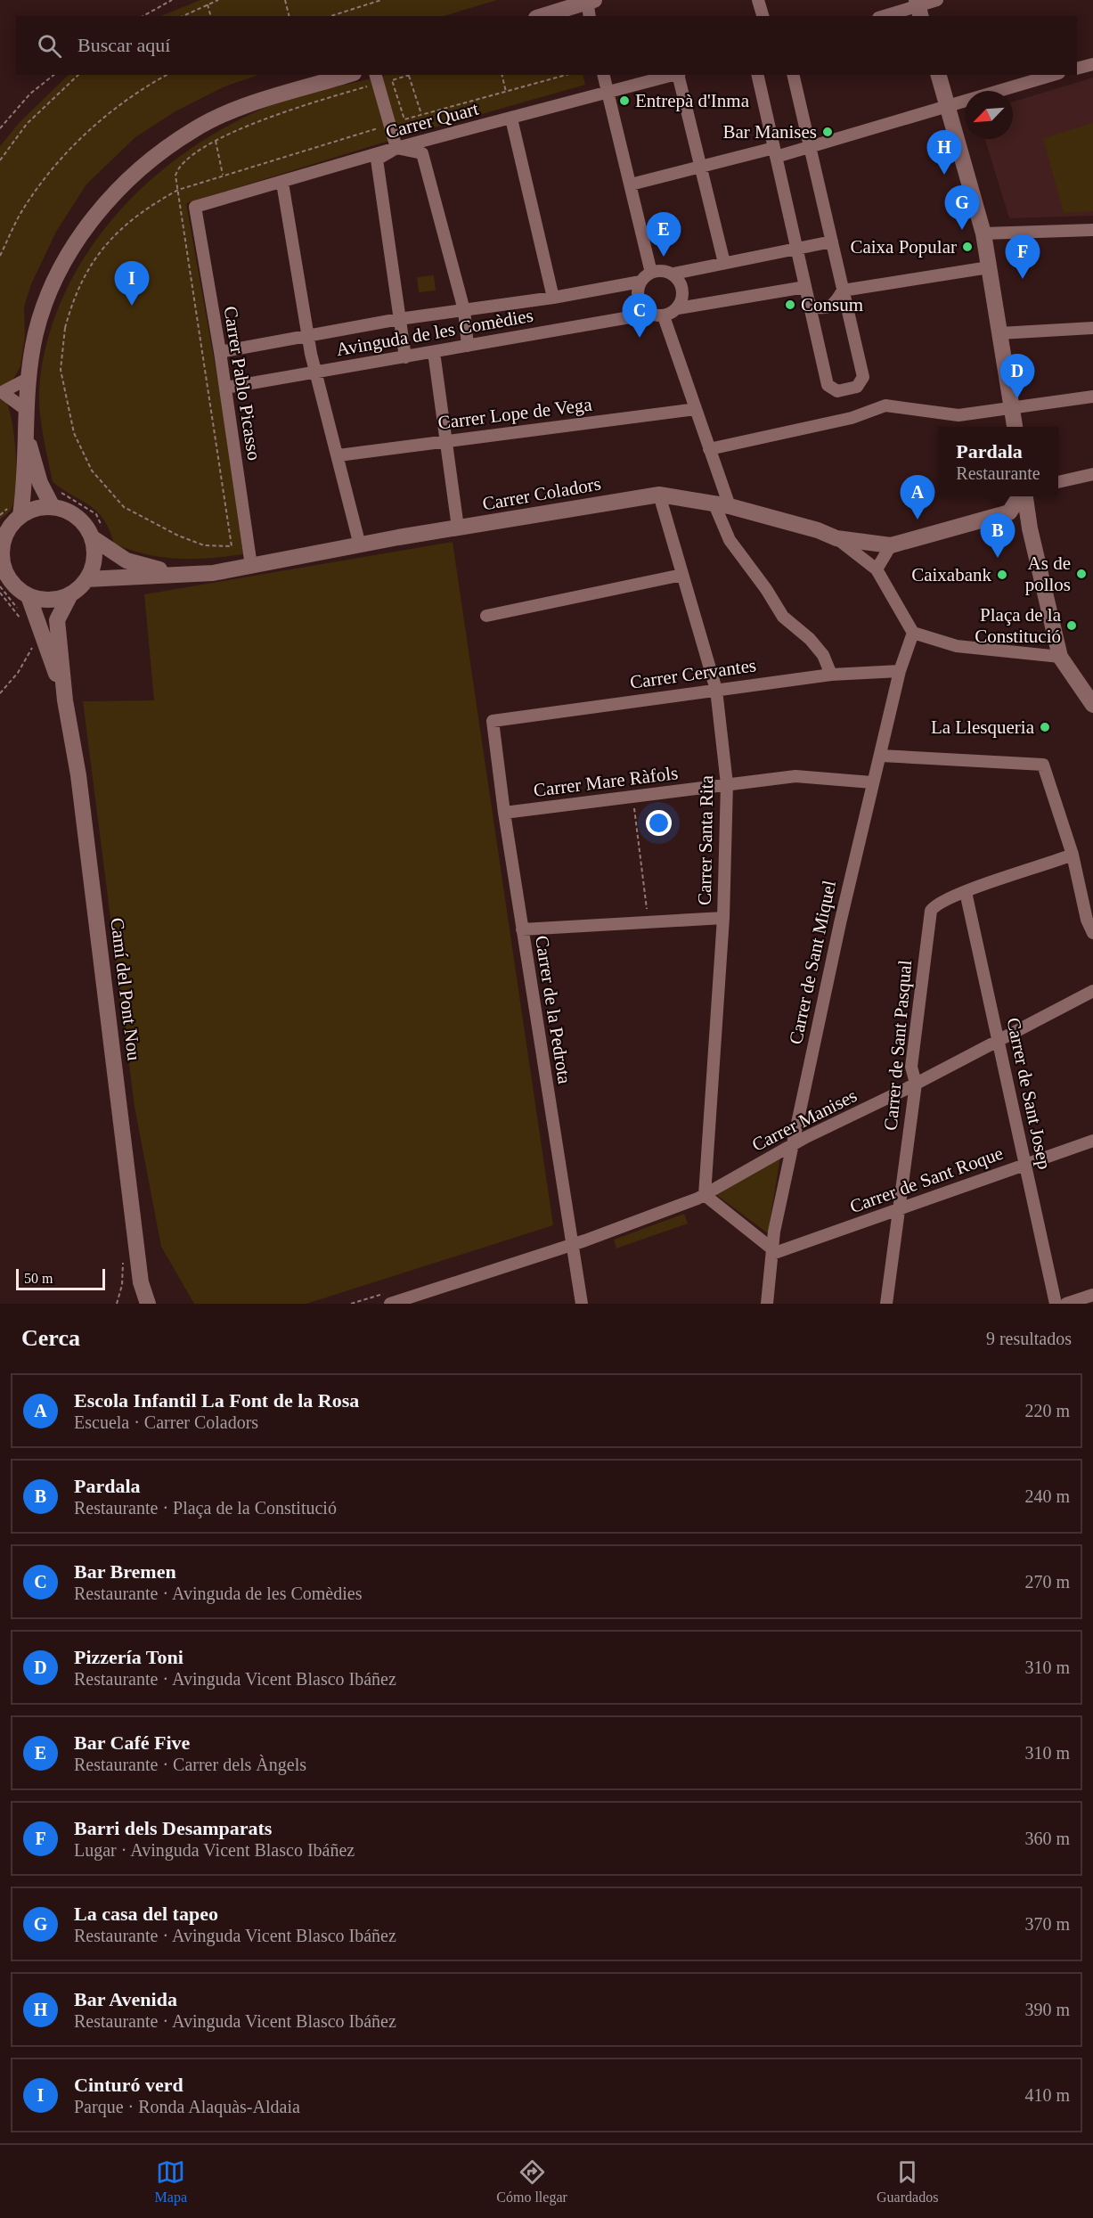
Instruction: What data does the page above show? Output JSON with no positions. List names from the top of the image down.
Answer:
{
  "streets": {
    "street": [
      "Carrer Quart",
      "Avinguda de les Comèdies",
      "Carrer Pablo Picasso",
      "Carrer Lope de Vega",
      "Carrer Coladors",
      "Carrer Cervantes",
      "Carrer Mare Ràfols",
      "Carrer Santa Rita",
      "Carrer de Sant Miquel",
      "Camí del Pont Nou",
      "Carrer de la Pedrota",
      "Carrer de Sant Pasqual",
      "Carrer de Sant Josep",
      "Carrer Manises",
      "Carrer de Sant Roque"
    ]
  },
  "crossings": [
    ["Carrer Quart", "Carrer Pablo Picasso"],
    ["Avinguda de les Comèdies", "Carrer Pablo Picasso"],
    ["Carrer Pablo Picasso", "Carrer Coladors"],
    ["Carrer Coladors", "Carrer Santa Rita"],
    ["Carrer Cervantes", "Carrer Santa Rita"],
    ["Carrer Cervantes", "Carrer de Sant Miquel"],
    ["Carrer Cervantes", "Carrer de la Pedrota"],
    ["Carrer Mare Ràfols", "Carrer Santa Rita"],
    ["Carrer Mare Ràfols", "Carrer de Sant Miquel"],
    ["Carrer Mare Ràfols", "Carrer de la Pedrota"],
    ["Carrer Santa Rita", "Carrer Manises"],
    ["Carrer de Sant Miquel", "Carrer Manises"],
    ["Carrer de Sant Miquel", "Carrer de Sant Roque"],
    ["Carrer de la Pedrota", "Carrer Manises"],
    ["Carrer de Sant Pasqual", "Carrer de Sant Josep"],
    ["Carrer de Sant Pasqual", "Carrer Manises"],
    ["Carrer de Sant Pasqual", "Carrer de Sant Roque"],
    ["Carrer de Sant Josep", "Carrer Manises"],
    ["Carrer de Sant Josep", "Carrer de Sant Roque"]
  ],
  "places": [
    "Entrepà d'Inma",
    "Bar Manises",
    "Caixa Popular",
    "Consum",
    "As de pollos",
    "Caixabank",
    "Plaça de la Constitució",
    "La Llesqueria"
  ],
  "scale_bar": "50 m",
  "north": "bottom left",
  "page": {
    "search": "Buscar aquí",
    "pins": [
      "H",
      "G",
      "E",
      "F",
      "I",
      "C",
      "D",
      "A",
      "B"
    ],
    "popup": ["Pardala", "Restaurante"],
    "scale": "50 m",
    "heading": ["Cerca", "9 resultados"],
    "list": [
      {
        "mark": "A",
        "name": "Escola Infantil La Font de la Rosa",
        "note": "Escuela · Carrer Coladors",
        "value": "220 m"
      },
      {
        "mark": "B",
        "name": "Pardala",
        "note": "Restaurante · Plaça de la Constitució",
        "value": "240 m"
      },
      {
        "mark": "C",
        "name": "Bar Bremen",
        "note": "Restaurante · Avinguda de les Comèdies",
        "value": "270 m"
      },
      {
        "mark": "D",
        "name": "Pizzería Toni",
        "note": "Restaurante · Avinguda Vicent Blasco Ibáñez",
        "value": "310 m"
      },
      {
        "mark": "E",
        "name": "Bar Café Five",
        "note": "Restaurante · Carrer dels Àngels",
        "value": "310 m"
      },
      {
        "mark": "F",
        "name": "Barri dels Desamparats",
        "note": "Lugar · Avinguda Vicent Blasco Ibáñez",
        "value": "360 m"
      },
      {
        "mark": "G",
        "name": "La casa del tapeo",
        "note": "Restaurante · Avinguda Vicent Blasco Ibáñez",
        "value": "370 m"
      },
      {
        "mark": "H",
        "name": "Bar Avenida",
        "note": "Restaurante · Avinguda Vicent Blasco Ibáñez",
        "value": "390 m"
      },
      {
        "mark": "I",
        "name": "Cinturó verd",
        "note": "Parque · Ronda Alaquàs-Aldaia",
        "value": "410 m"
      }
    ],
    "nav": ["Mapa", "Cómo llegar", "Guardados"]
  }
}
